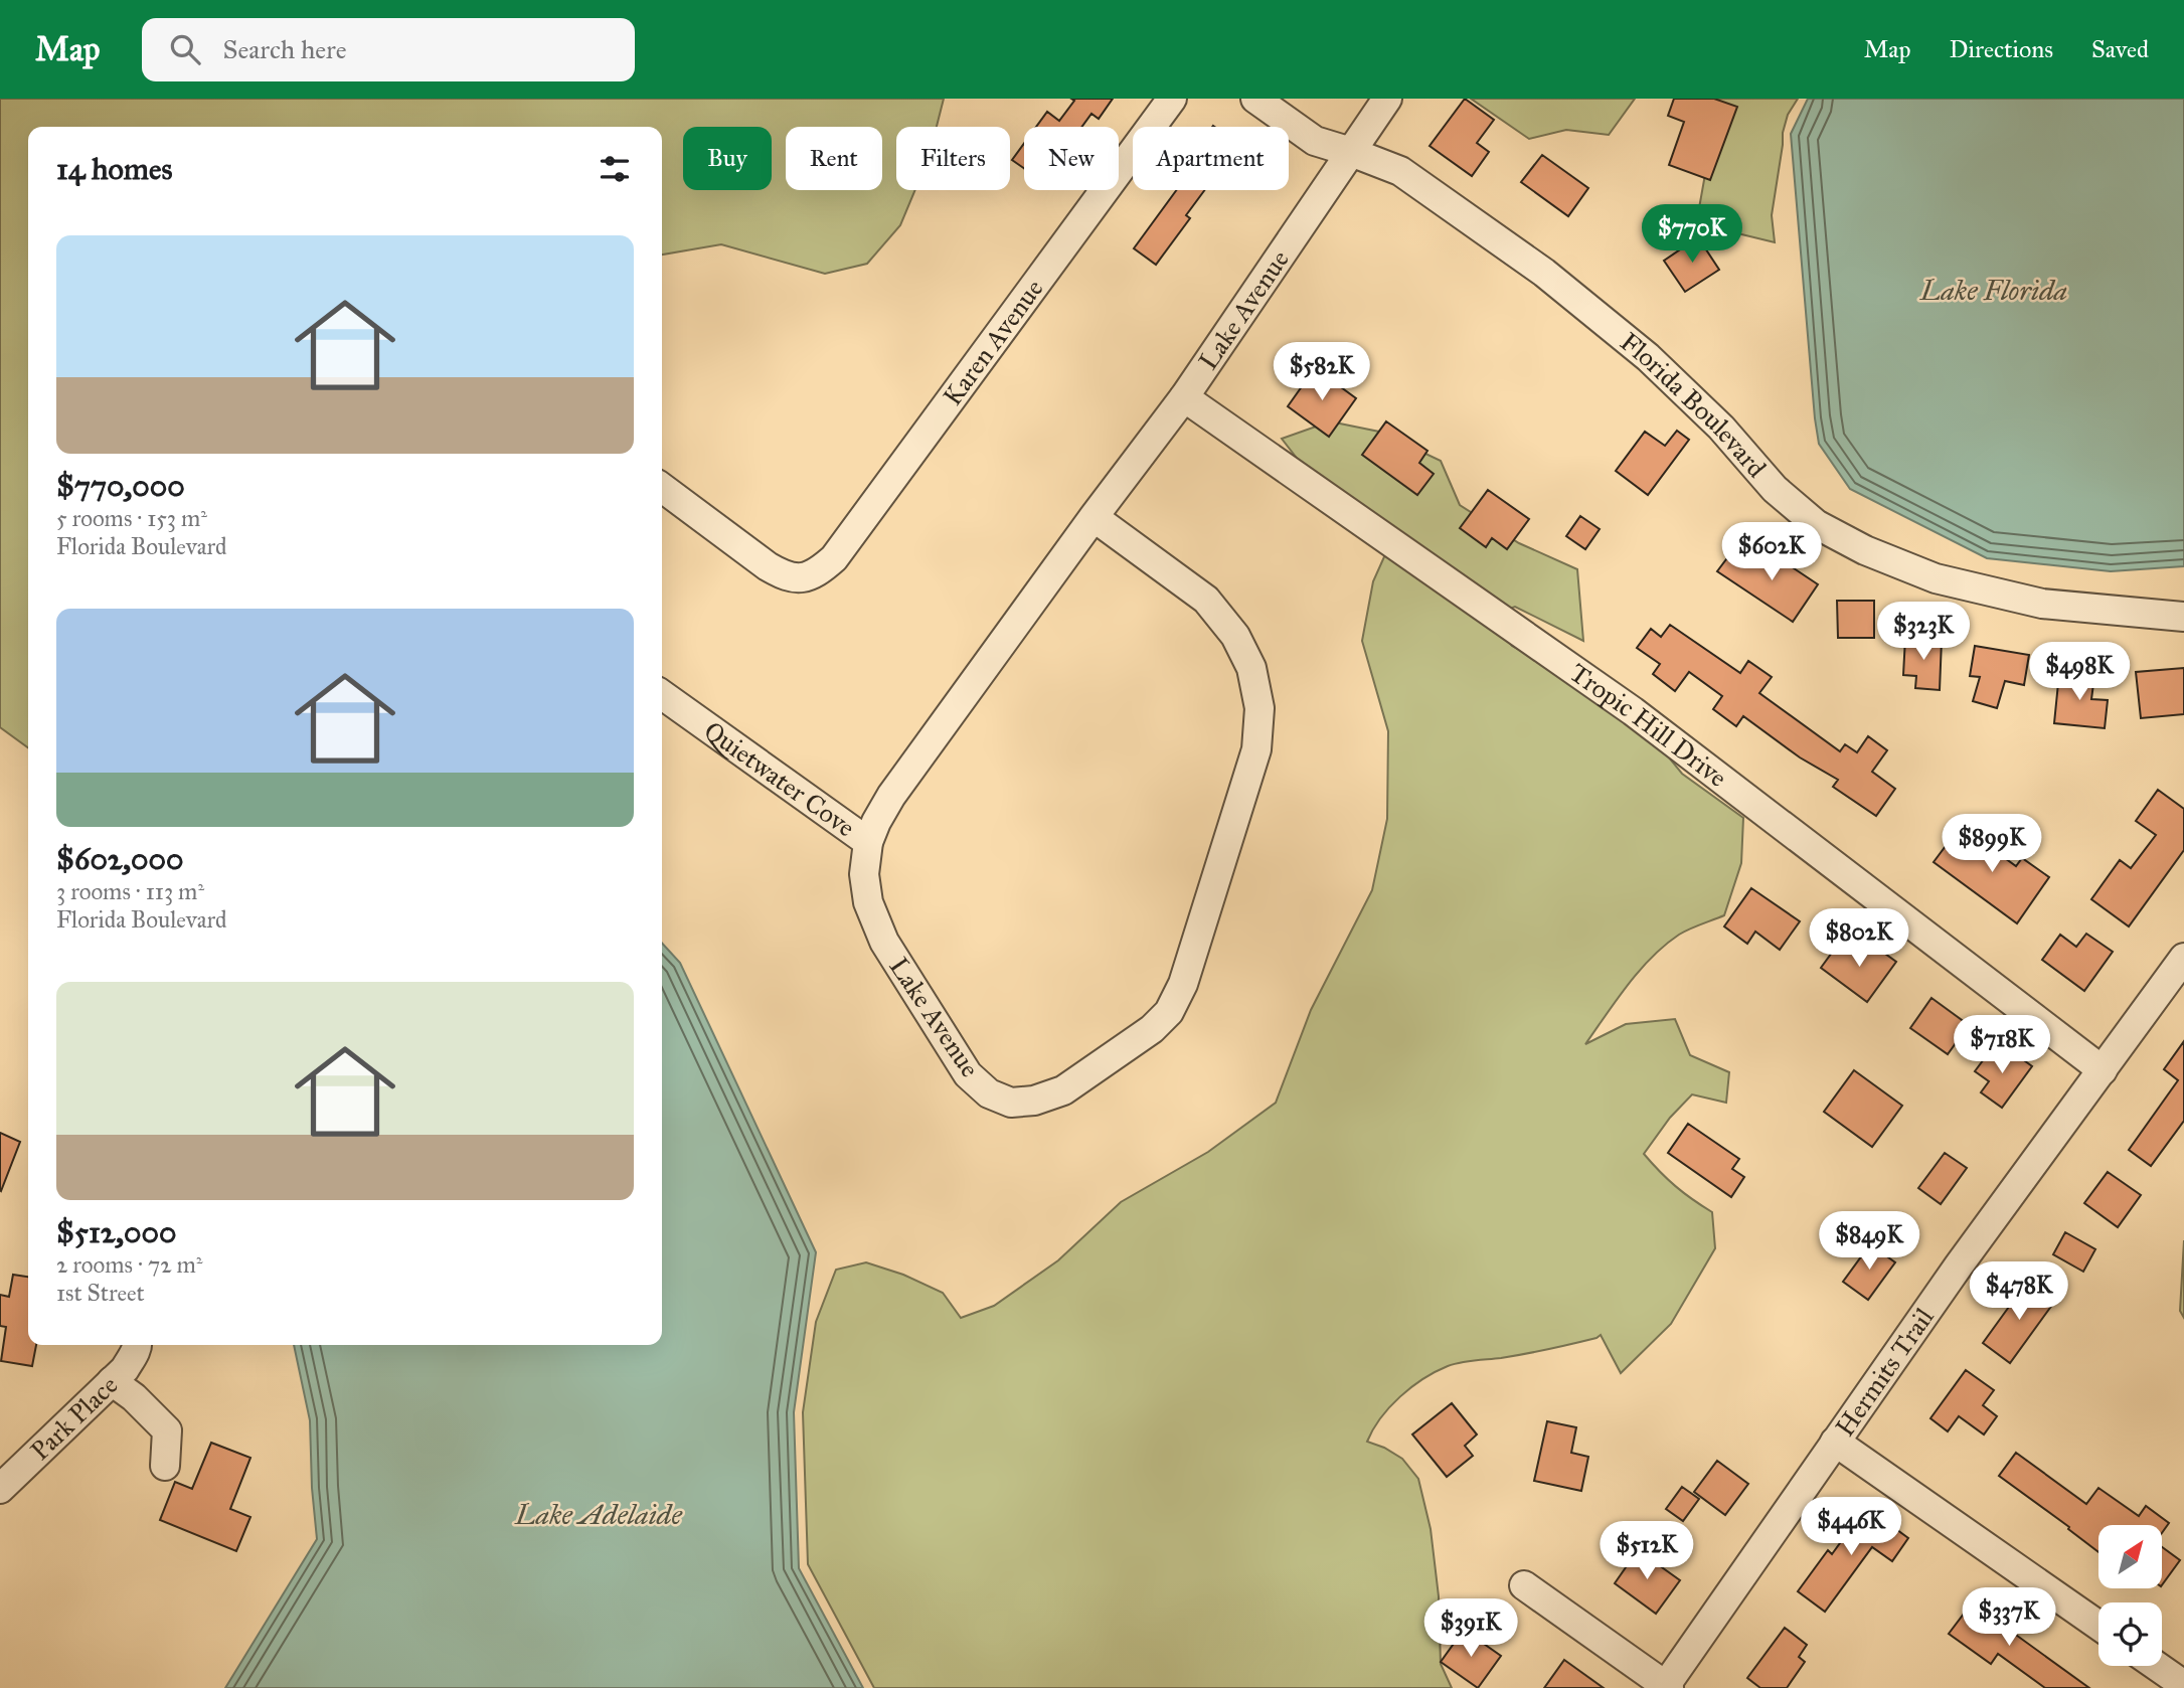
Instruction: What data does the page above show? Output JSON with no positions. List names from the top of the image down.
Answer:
{
  "streets": {
    "street": [
      "Lake Avenue",
      "Karen Avenue",
      "Florida Boulevard",
      "Tropic Hill Drive",
      "Quietwater Cove",
      "Hermits Trail",
      "Park Place"
    ]
  },
  "crossings": [
    ["Lake Avenue", "Florida Boulevard"],
    ["Lake Avenue", "Tropic Hill Drive"],
    ["Lake Avenue", "Quietwater Cove"],
    ["Tropic Hill Drive", "Hermits Trail"]
  ],
  "water": ["Lake Florida", "Lake Adelaide"],
  "north": "top right",
  "page": {
    "header": "Map",
    "search": "Search here",
    "nav": ["Map", "Directions", "Saved"],
    "chip": [
      "Buy",
      "Rent",
      "Filters",
      "New",
      "Apartment"
    ],
    "heading": "14 homes",
    "price": [
      "$770K",
      "$582K",
      "$602K",
      "$323K",
      "$498K",
      "$899K",
      "$802K",
      "$718K",
      "$849K",
      "$478K",
      "$446K",
      "$512K",
      "$337K",
      "$391K"
    ],
    "list": [
      {
        "name": "$770,000",
        "note": "5 rooms · 153 m² · Florida Boulevard"
      },
      {
        "name": "$602,000",
        "note": "3 rooms · 113 m² · Florida Boulevard"
      },
      {
        "name": "$512,000",
        "note": "2 rooms · 72 m² · 1st Street"
      }
    ]
  }
}
